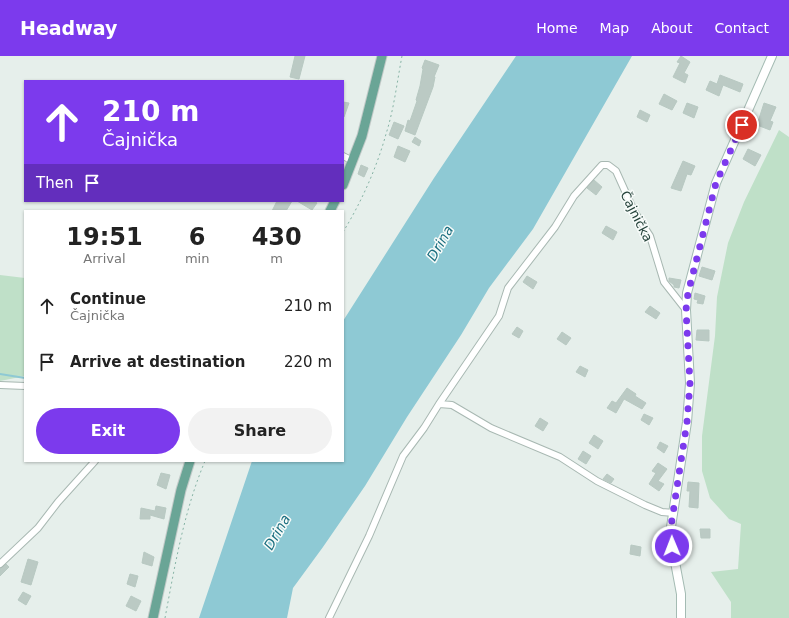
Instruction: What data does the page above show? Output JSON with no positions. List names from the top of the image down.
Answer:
{
  "streets": {
    "street": ["Čajnička"]
  },
  "water": ["Drina"],
  "page": {
    "header": "Headway",
    "nav": [
      "Home",
      "Map",
      "About",
      "Contact"
    ],
    "turn": ["210 m", "Čajnička"],
    "then": "Then",
    "eta": [
      "19:51",
      "Arrival",
      "6",
      "min",
      "430",
      "m"
    ],
    "list": [
      {
        "name": "Continue",
        "note": "Čajnička",
        "value": "210 m"
      },
      {
        "name": "Arrive at destination",
        "value": "220 m"
      }
    ],
    "buttons": ["Exit", "Share"]
  }
}
